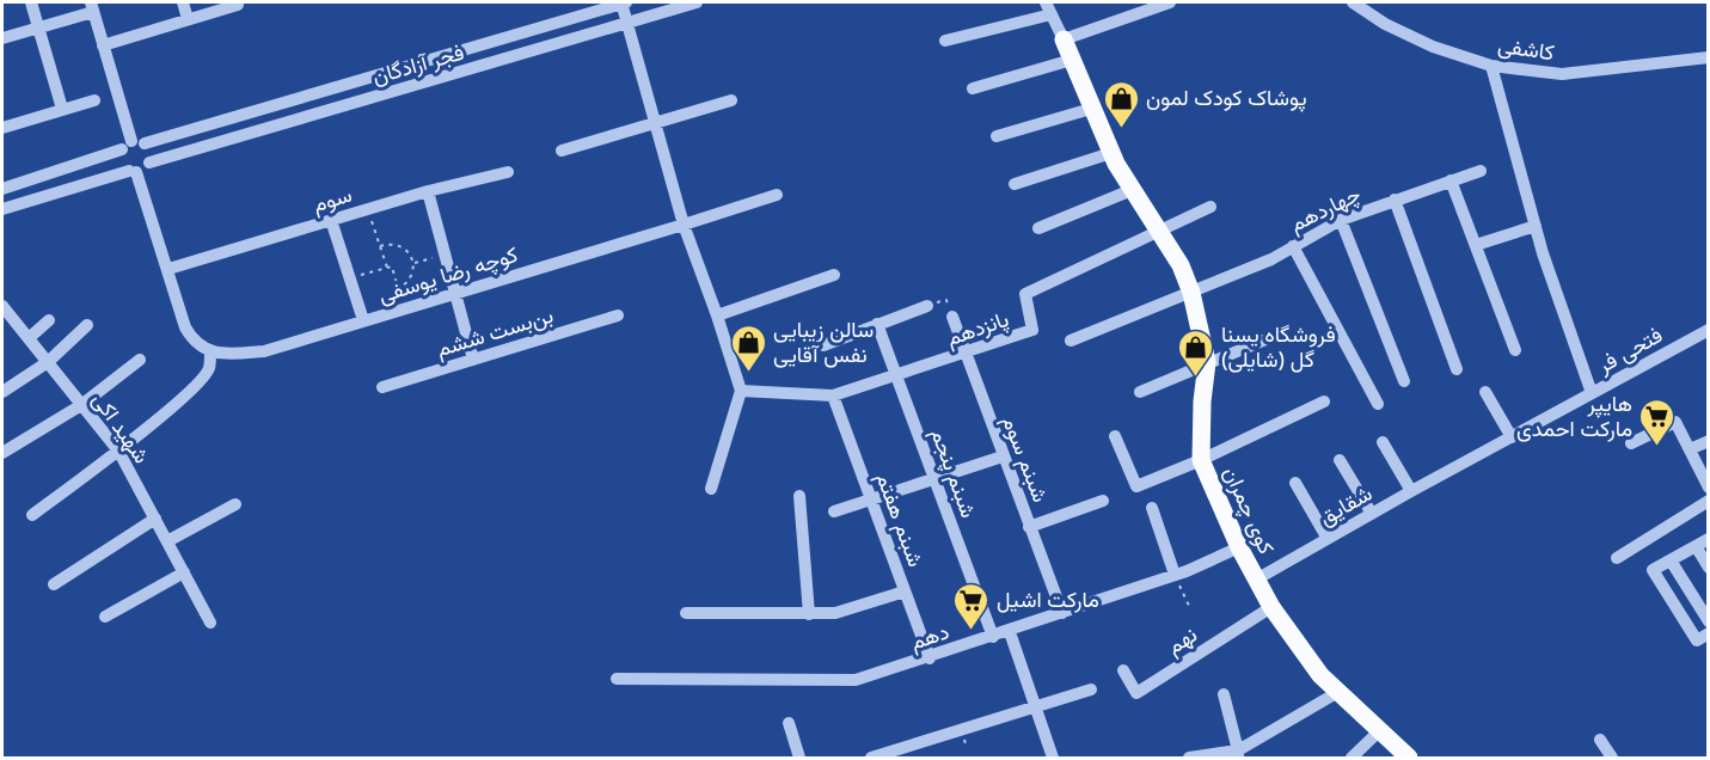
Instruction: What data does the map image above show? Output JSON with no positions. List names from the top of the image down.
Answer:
{
  "streets": {
    "main road": ["کوی چمران"],
    "street": [
      "کاشفی",
      "فجر آزادگان",
      "سوم",
      "چهاردهم",
      "کوچه رضا یوسفی",
      "پانزدهم",
      "بن‌بست ششم",
      "فتحی فر",
      "شهید اکی",
      "شبنم سوم",
      "شبنم پنجم",
      "شقایق",
      "شبنم هفتم",
      "دهم",
      "نهم"
    ]
  },
  "crossings": [
    ["چهاردهم", "کوی چمران"],
    ["پانزدهم", "شبنم سوم"],
    ["پانزدهم", "شبنم پنجم"],
    ["پانزدهم", "کوی چمران"],
    ["پانزدهم", "شبنم هفتم"],
    ["فتحی فر", "شقایق"],
    ["شبنم سوم", "دهم"],
    ["شبنم پنجم", "دهم"],
    ["شقایق", "کوی چمران"],
    ["کوی چمران", "دهم"],
    ["کوی چمران", "نهم"],
    ["شبنم هفتم", "دهم"]
  ],
  "places": {
    "shop": ["پوشاک کودک لمون", "سالن زیبایی نفس آقایی", "فروشگاه یسنا گل (شایلی)"],
    "supermarket": ["هایپر مارکت احمدی", "مارکت اشیل"]
  }
}
